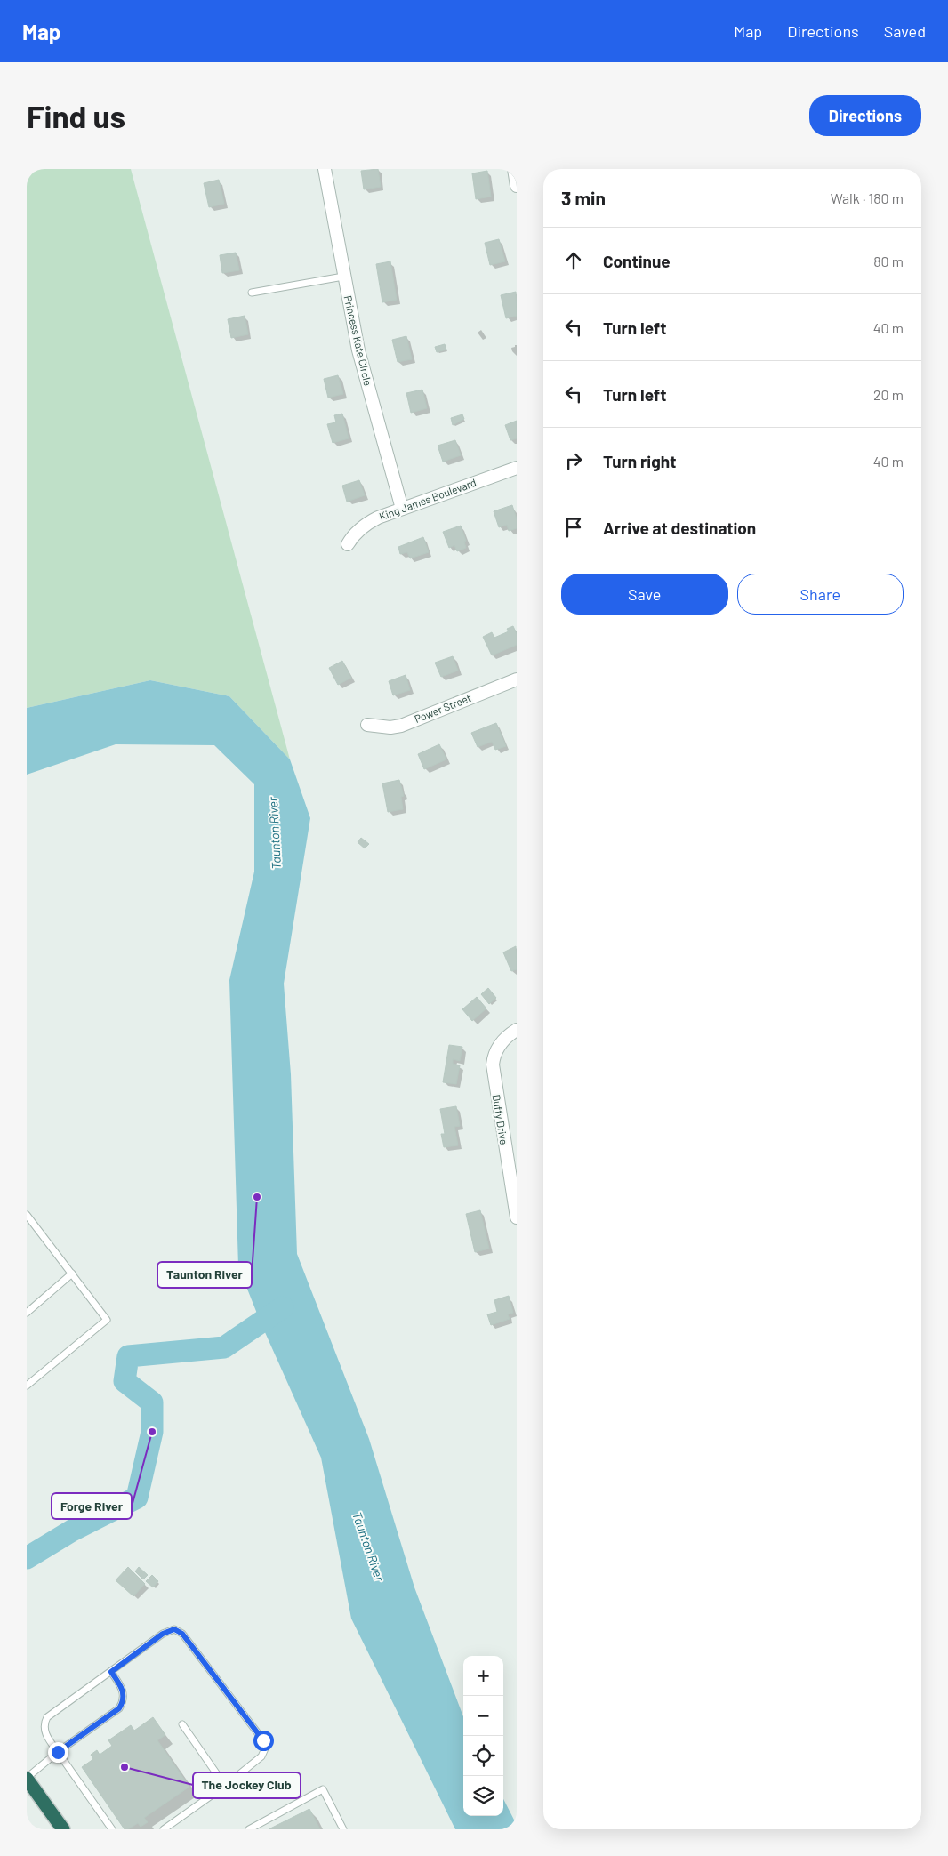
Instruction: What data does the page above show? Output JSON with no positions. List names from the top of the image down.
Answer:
{
  "streets": {
    "street": [
      "Princess Kate Circle",
      "King James Boulevard",
      "Power Street",
      "Duffy Drive"
    ]
  },
  "crossings": [
    ["Princess Kate Circle", "King James Boulevard"]
  ],
  "water": ["Taunton River"],
  "places": ["Taunton River", "Forge River", "The Jockey Club"],
  "page": {
    "header": "Map",
    "nav": ["Map", "Directions", "Saved"],
    "buttons": [
      "Directions",
      ["Save", "Share"]
    ],
    "title": "Find us",
    "heading": ["3 min", "Walk · 180 m"],
    "list": [
      ["Continue", "80 m"],
      ["Turn left", "40 m"],
      ["Turn left", "20 m"],
      ["Turn right", "40 m"],
      "Arrive at destination"
    ],
    "map_buttons": ["+", "−"]
  }
}
